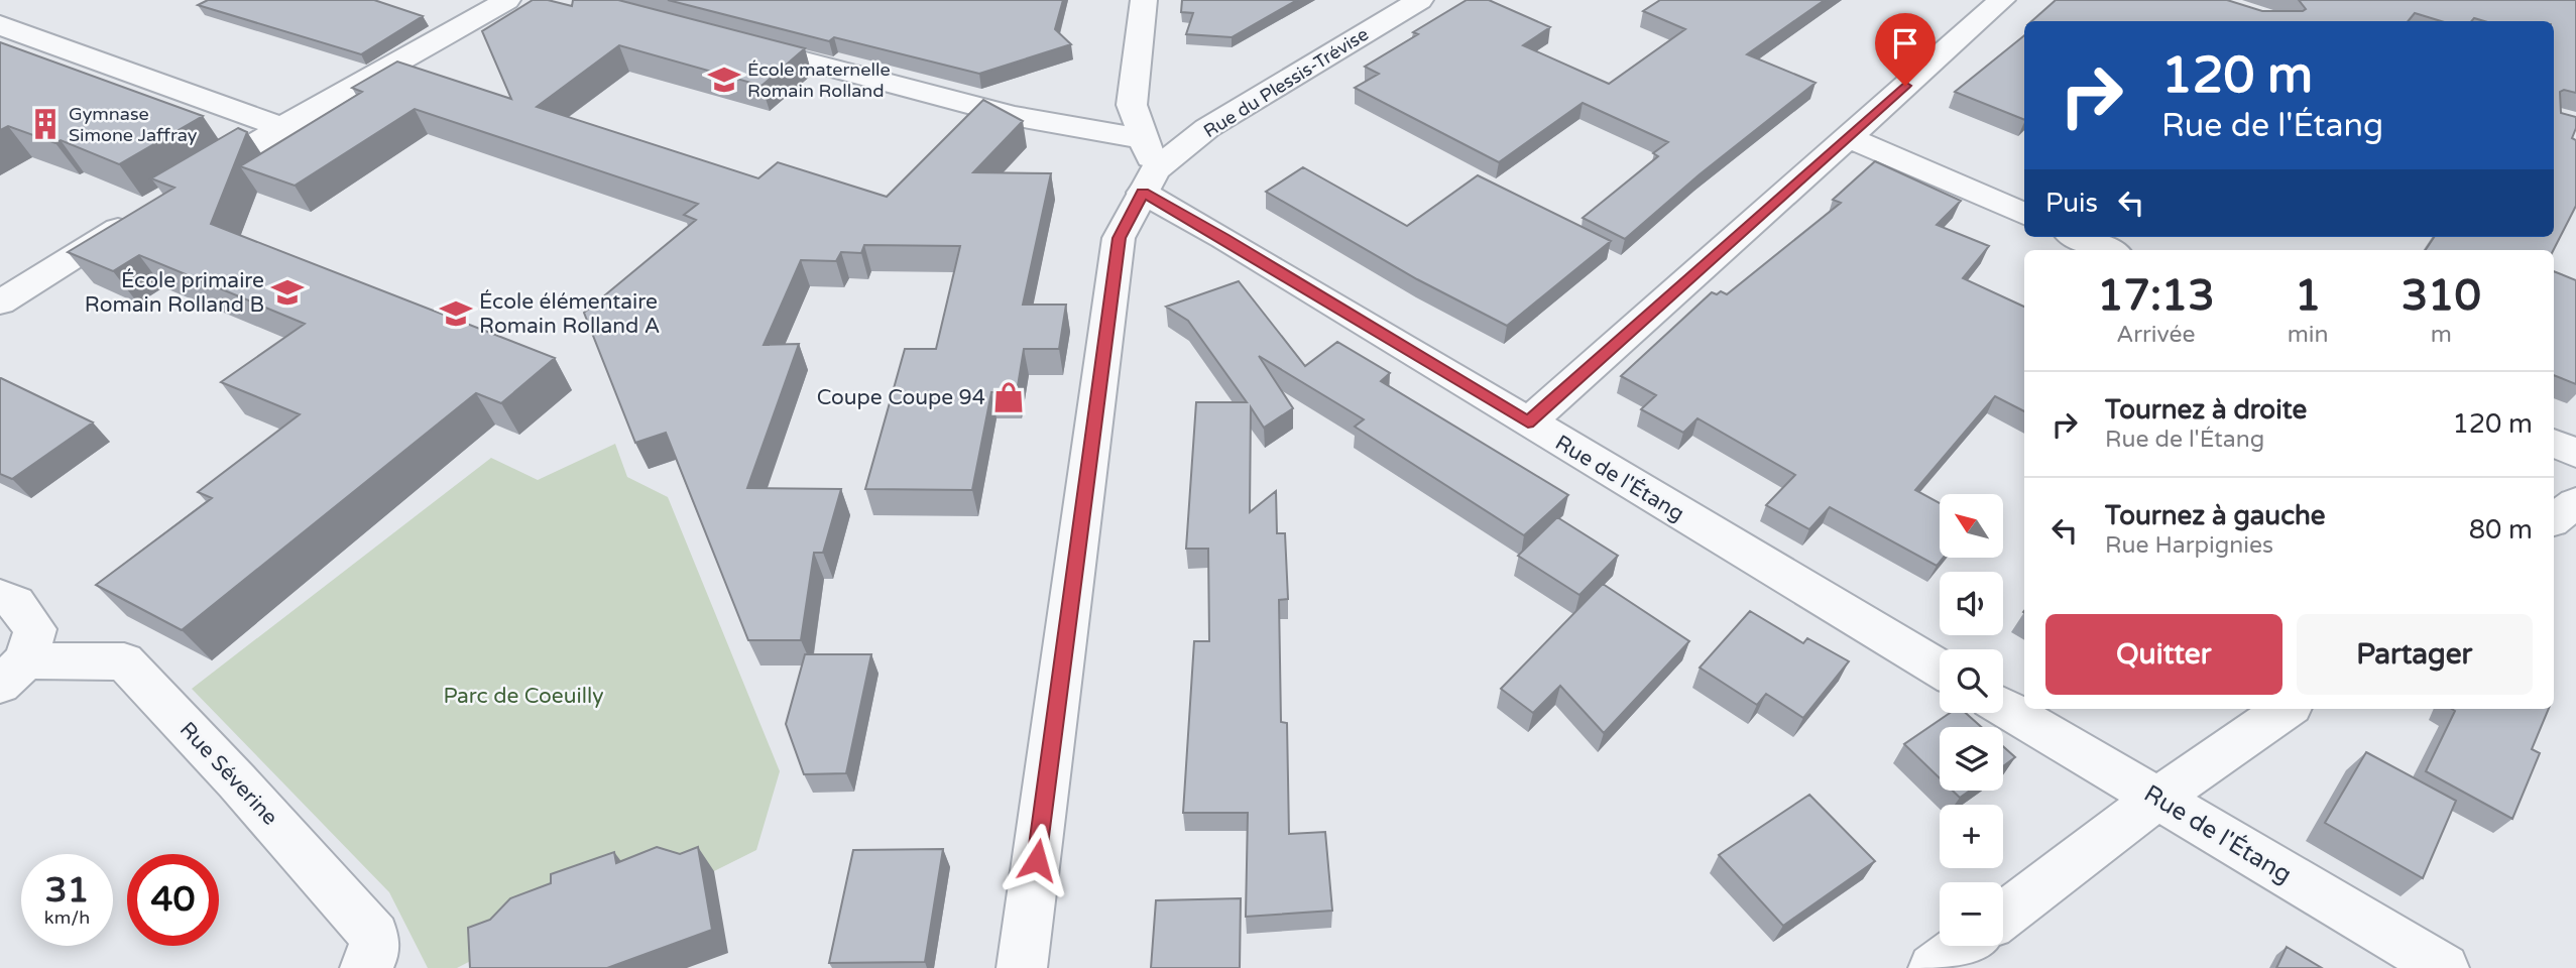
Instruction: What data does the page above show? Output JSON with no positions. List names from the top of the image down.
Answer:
{
  "streets": {
    "street": ["Rue du Plessis-Trévise", "Rue de l'Étang", "Rue Séverine"]
  },
  "crossings": [
    ["Rue du Plessis-Trévise", "Rue de l'Étang"]
  ],
  "parks": ["Parc de Coeuilly"],
  "places": {
    "school or university": ["École maternelle Romain Rolland", "École primaire Romain Rolland B", "École élémentaire Romain Rolland A"],
    "building": ["Gymnase Simone Jaffray"],
    "shop": ["Coupe Coupe 94"]
  },
  "north": "top left",
  "page": {
    "turn": ["120 m", "Rue de l'Étang"],
    "then": "Puis",
    "eta": [
      "17:13",
      "Arrivée",
      "1",
      "min",
      "310",
      "m"
    ],
    "list": [
      {
        "name": "Tournez à droite",
        "note": "Rue de l'Étang",
        "value": "120 m"
      },
      {
        "name": "Tournez à gauche",
        "note": "Rue Harpignies",
        "value": "80 m"
      }
    ],
    "map_buttons": ["+", "−"],
    "buttons": ["Quitter", "Partager"],
    "speed": "31 km/h",
    "limit": "40"
  }
}
